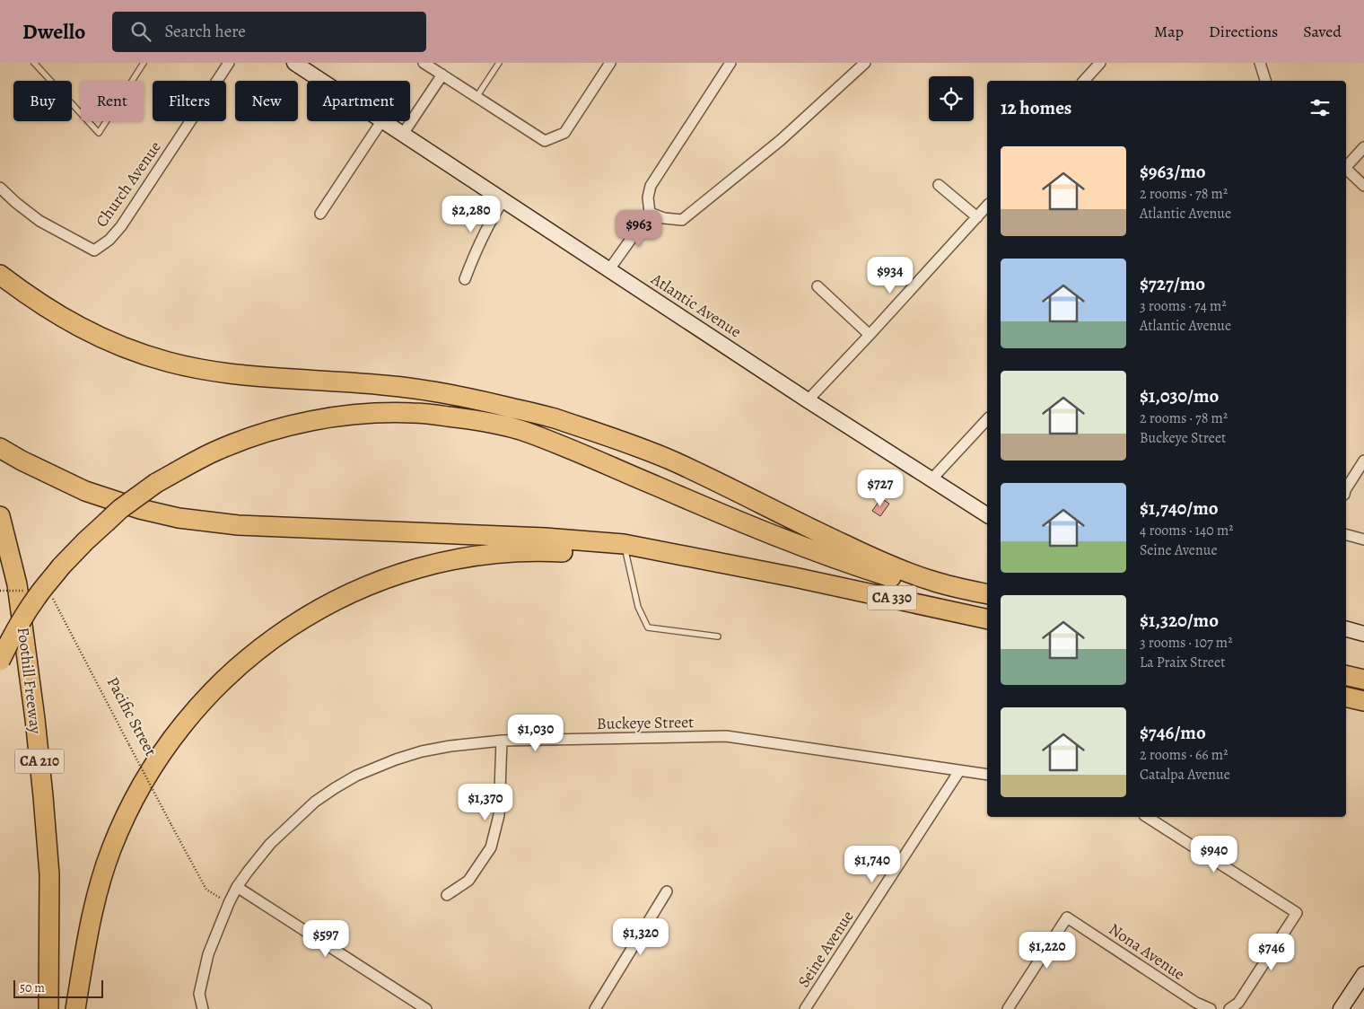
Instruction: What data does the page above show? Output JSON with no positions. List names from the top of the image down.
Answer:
{
  "streets": {
    "highway": ["CA 330", "Foothill Freeway", "CA 210"],
    "street": [
      "Church Avenue",
      "Atlantic Avenue",
      "Buckeye Street",
      "Seine Avenue",
      "Nona Avenue"
    ],
    "path": ["Pacific Street"]
  },
  "crossings": [
    ["Buckeye Street", "Seine Avenue"]
  ],
  "scale_bar": "50 m",
  "page": {
    "header": "Dwello",
    "search": "Search here",
    "nav": ["Map", "Directions", "Saved"],
    "chip": [
      "Buy",
      "Rent",
      "Filters",
      "New",
      "Apartment"
    ],
    "heading": "12 homes",
    "list": [
      {
        "name": "$963/mo",
        "note": "2 rooms · 78 m² · Atlantic Avenue"
      },
      {
        "name": "$727/mo",
        "note": "3 rooms · 74 m² · Atlantic Avenue"
      },
      {
        "name": "$1,030/mo",
        "note": "2 rooms · 78 m² · Buckeye Street"
      },
      {
        "name": "$1,740/mo",
        "note": "4 rooms · 140 m² · Seine Avenue"
      },
      {
        "name": "$1,320/mo",
        "note": "3 rooms · 107 m² · La Praix Street"
      },
      {
        "name": "$746/mo",
        "note": "2 rooms · 66 m² · Catalpa Avenue"
      }
    ],
    "price": [
      "$2,280",
      "$963",
      "$934",
      "$727",
      "$1,030",
      "$1,370",
      "$940",
      "$1,740",
      "$1,320",
      "$597",
      "$1,220",
      "$746"
    ],
    "scale": "50 m"
  }
}
